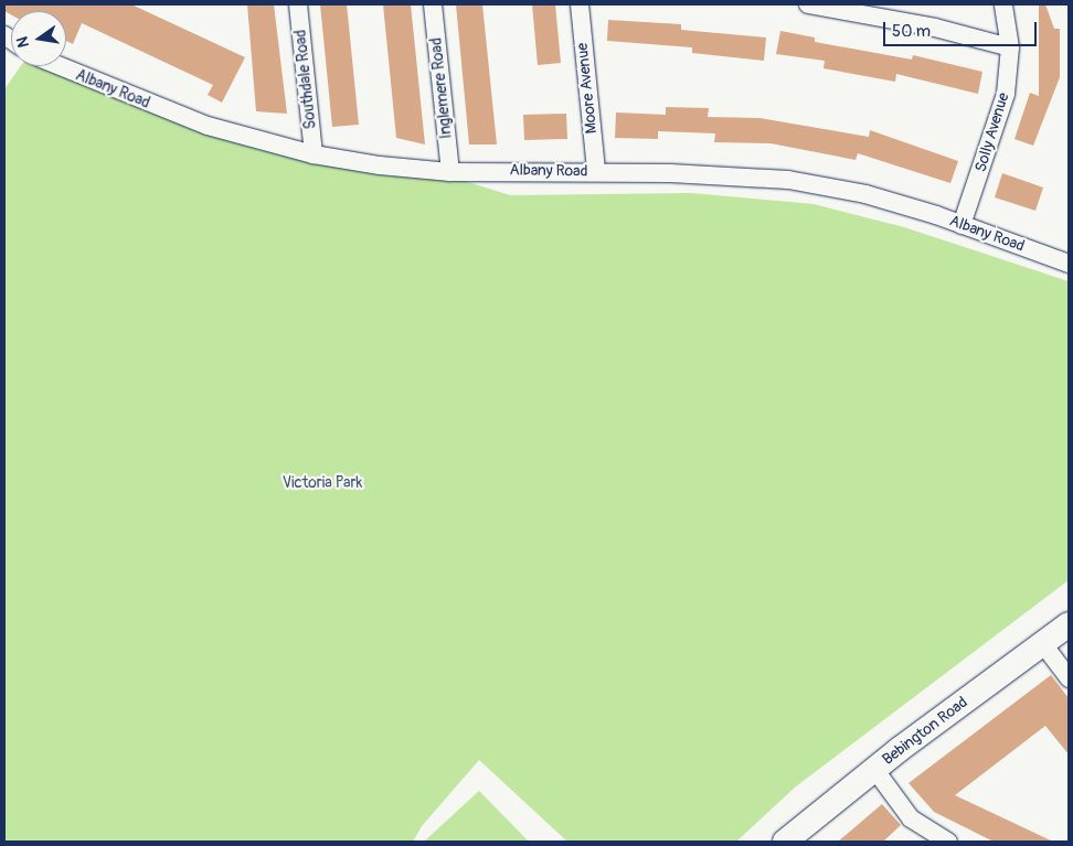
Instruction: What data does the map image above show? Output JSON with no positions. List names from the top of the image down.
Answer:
{
  "streets": {
    "main road": ["Bebington Road"],
    "street": [
      "Southdale Road",
      "Inglemere Road",
      "Moore Avenue",
      "Albany Road",
      "Solly Avenue"
    ]
  },
  "crossings": [
    ["Southdale Road", "Albany Road"],
    ["Inglemere Road", "Albany Road"],
    ["Moore Avenue", "Albany Road"],
    ["Albany Road", "Solly Avenue"]
  ],
  "parks": ["Victoria Park"],
  "scale_bar": "50 m",
  "north": "left"
}
